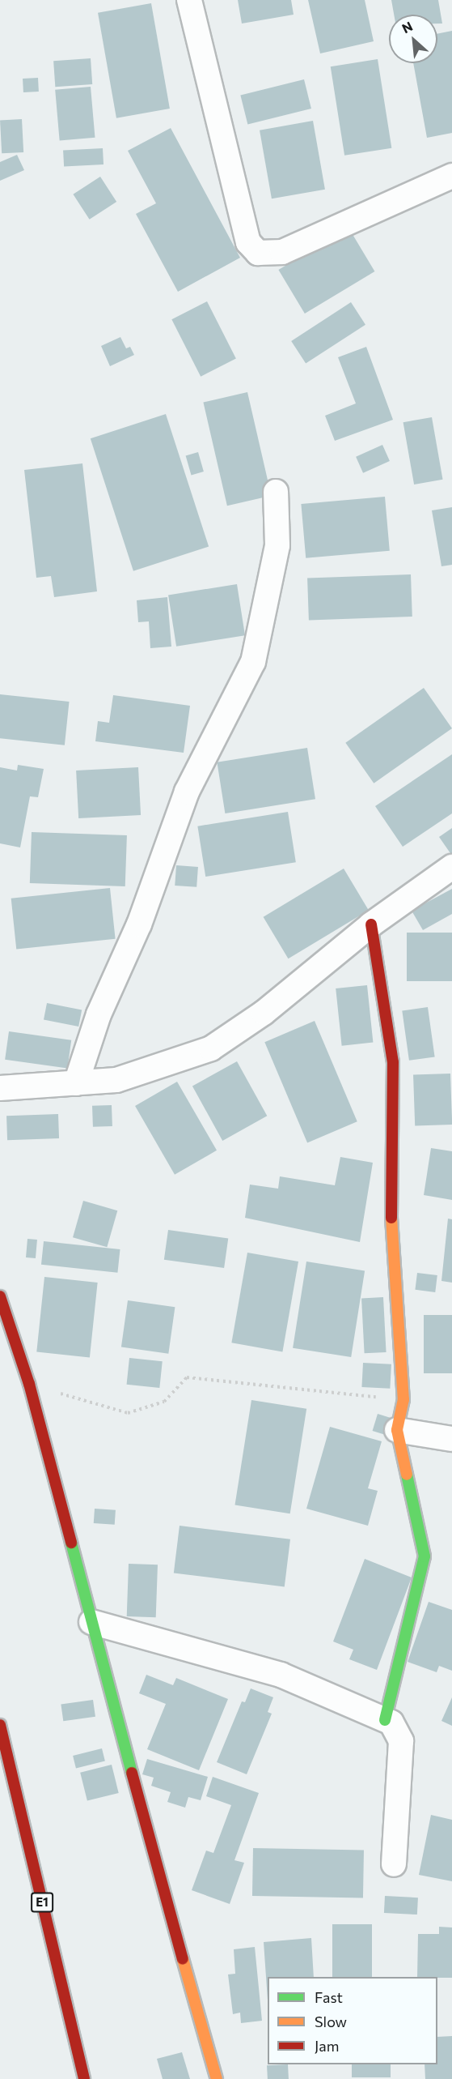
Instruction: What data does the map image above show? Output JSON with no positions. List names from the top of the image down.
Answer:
{
  "streets": {
    "main road": ["E1"]
  },
  "legend": ["Fast", "Slow", "Jam"],
  "north": "top left"
}
